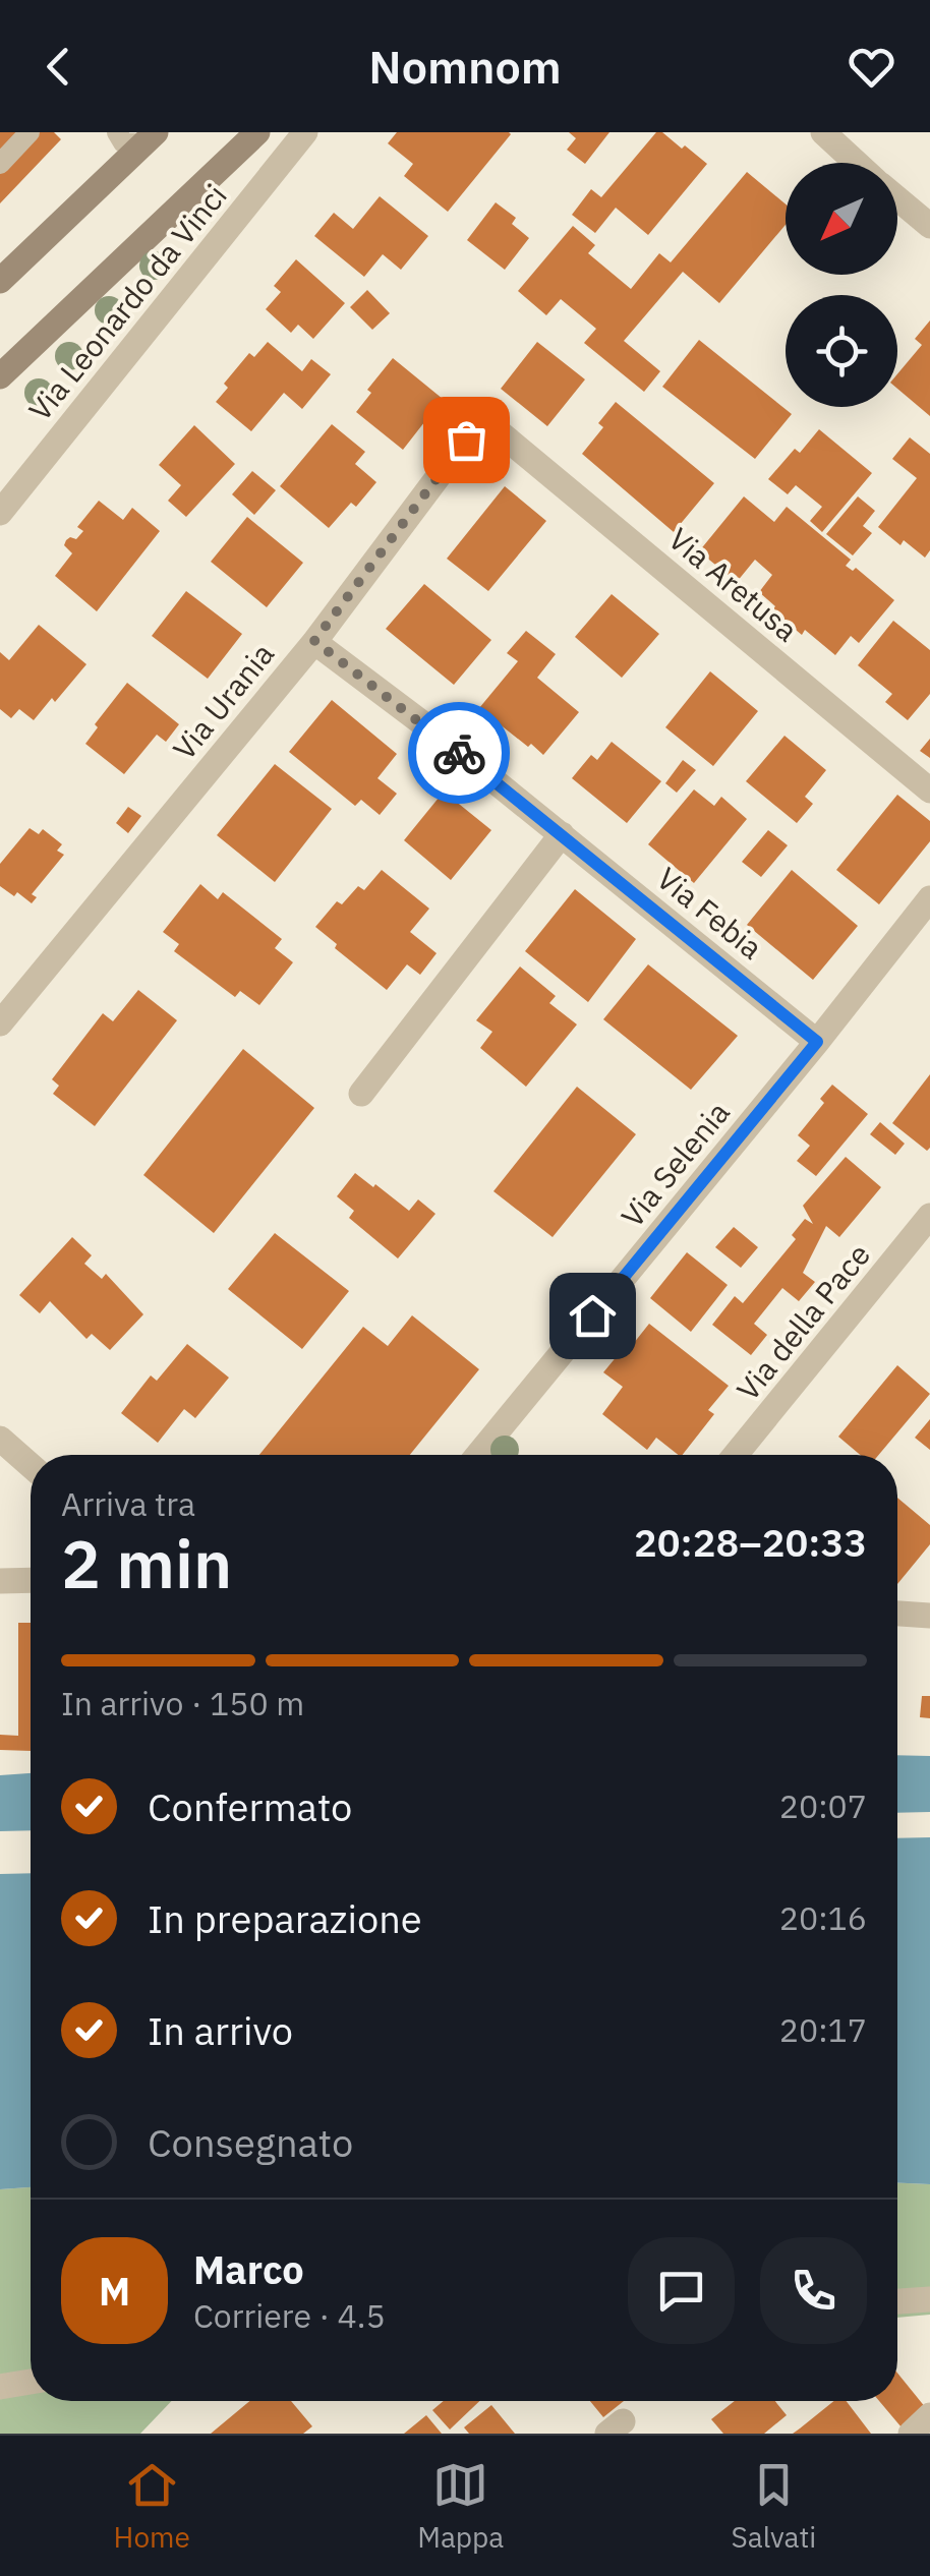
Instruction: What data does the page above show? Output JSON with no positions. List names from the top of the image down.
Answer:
{
  "streets": {
    "street": [
      "Via Leonardo da Vinci",
      "Via Aretusa",
      "Via Urania",
      "Via Febia",
      "Via Selenia",
      "Via della Pace"
    ]
  },
  "crossings": [
    ["Via Aretusa", "Via Urania"],
    ["Via Urania", "Via Febia"],
    ["Via Febia", "Via Selenia"]
  ],
  "north": "bottom left",
  "page": {
    "header": "Nomnom",
    "heading": ["2 min", "Arriva tra", "20:28–20:33"],
    "panel": ["Marco", "Corriere · 4.5"],
    "bar": "In arrivo · 150 m",
    "list": [
      ["Confermato", "20:07"],
      ["In preparazione", "20:16"],
      ["In arrivo", "20:17"],
      "Consegnato"
    ],
    "round": "M",
    "tabs": ["Home", "Mappa", "Salvati"]
  }
}
